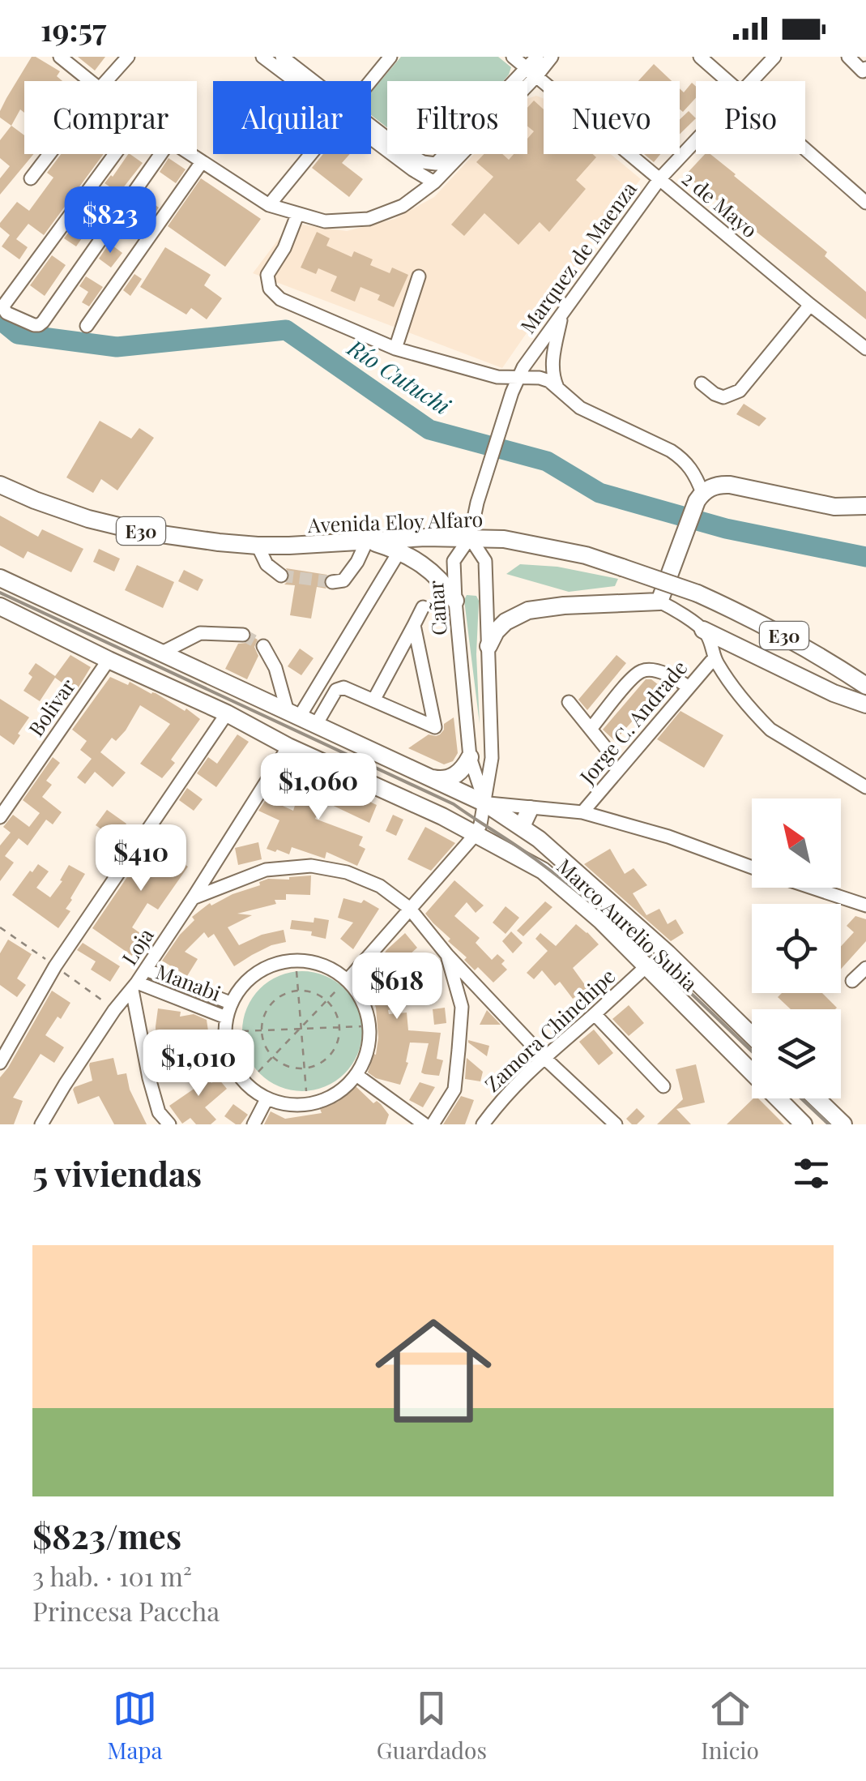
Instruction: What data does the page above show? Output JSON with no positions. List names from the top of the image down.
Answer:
{
  "streets": {
    "main road": ["Avenida Eloy Alfaro", "E30", "Marco Aurelio Subia"],
    "street": [
      "2 de Mayo",
      "Marquez de Maenza",
      "Cañar",
      "Bolivar",
      "Jorge C. Andrade",
      "Loja",
      "Manabi",
      "Zamora Chinchipe"
    ]
  },
  "crossings": [
    ["2 de Mayo", "Marquez de Maenza"],
    ["Marquez de Maenza", "Avenida Eloy Alfaro"],
    ["Marquez de Maenza", "Cañar"],
    ["Avenida Eloy Alfaro", "Cañar"],
    ["Cañar", "Marco Aurelio Subia"],
    ["Bolivar", "Marco Aurelio Subia"],
    ["Marco Aurelio Subia", "Loja"],
    ["Marco Aurelio Subia", "Zamora Chinchipe"],
    ["Loja", "Manabi"]
  ],
  "water": ["Río Cutuchi"],
  "north": "top left",
  "page": {
    "status": "19:57",
    "chip": [
      "Comprar",
      "Alquilar",
      "Filtros",
      "Nuevo",
      "Piso"
    ],
    "price": [
      "$823",
      "$1,060",
      "$410",
      "$618",
      "$1,010"
    ],
    "heading": "5 viviendas",
    "list": [
      {
        "name": "$823/mes",
        "note": "3 hab. · 101 m² · Princesa Paccha"
      }
    ],
    "tabs": ["Mapa", "Guardados", "Inicio"]
  }
}
